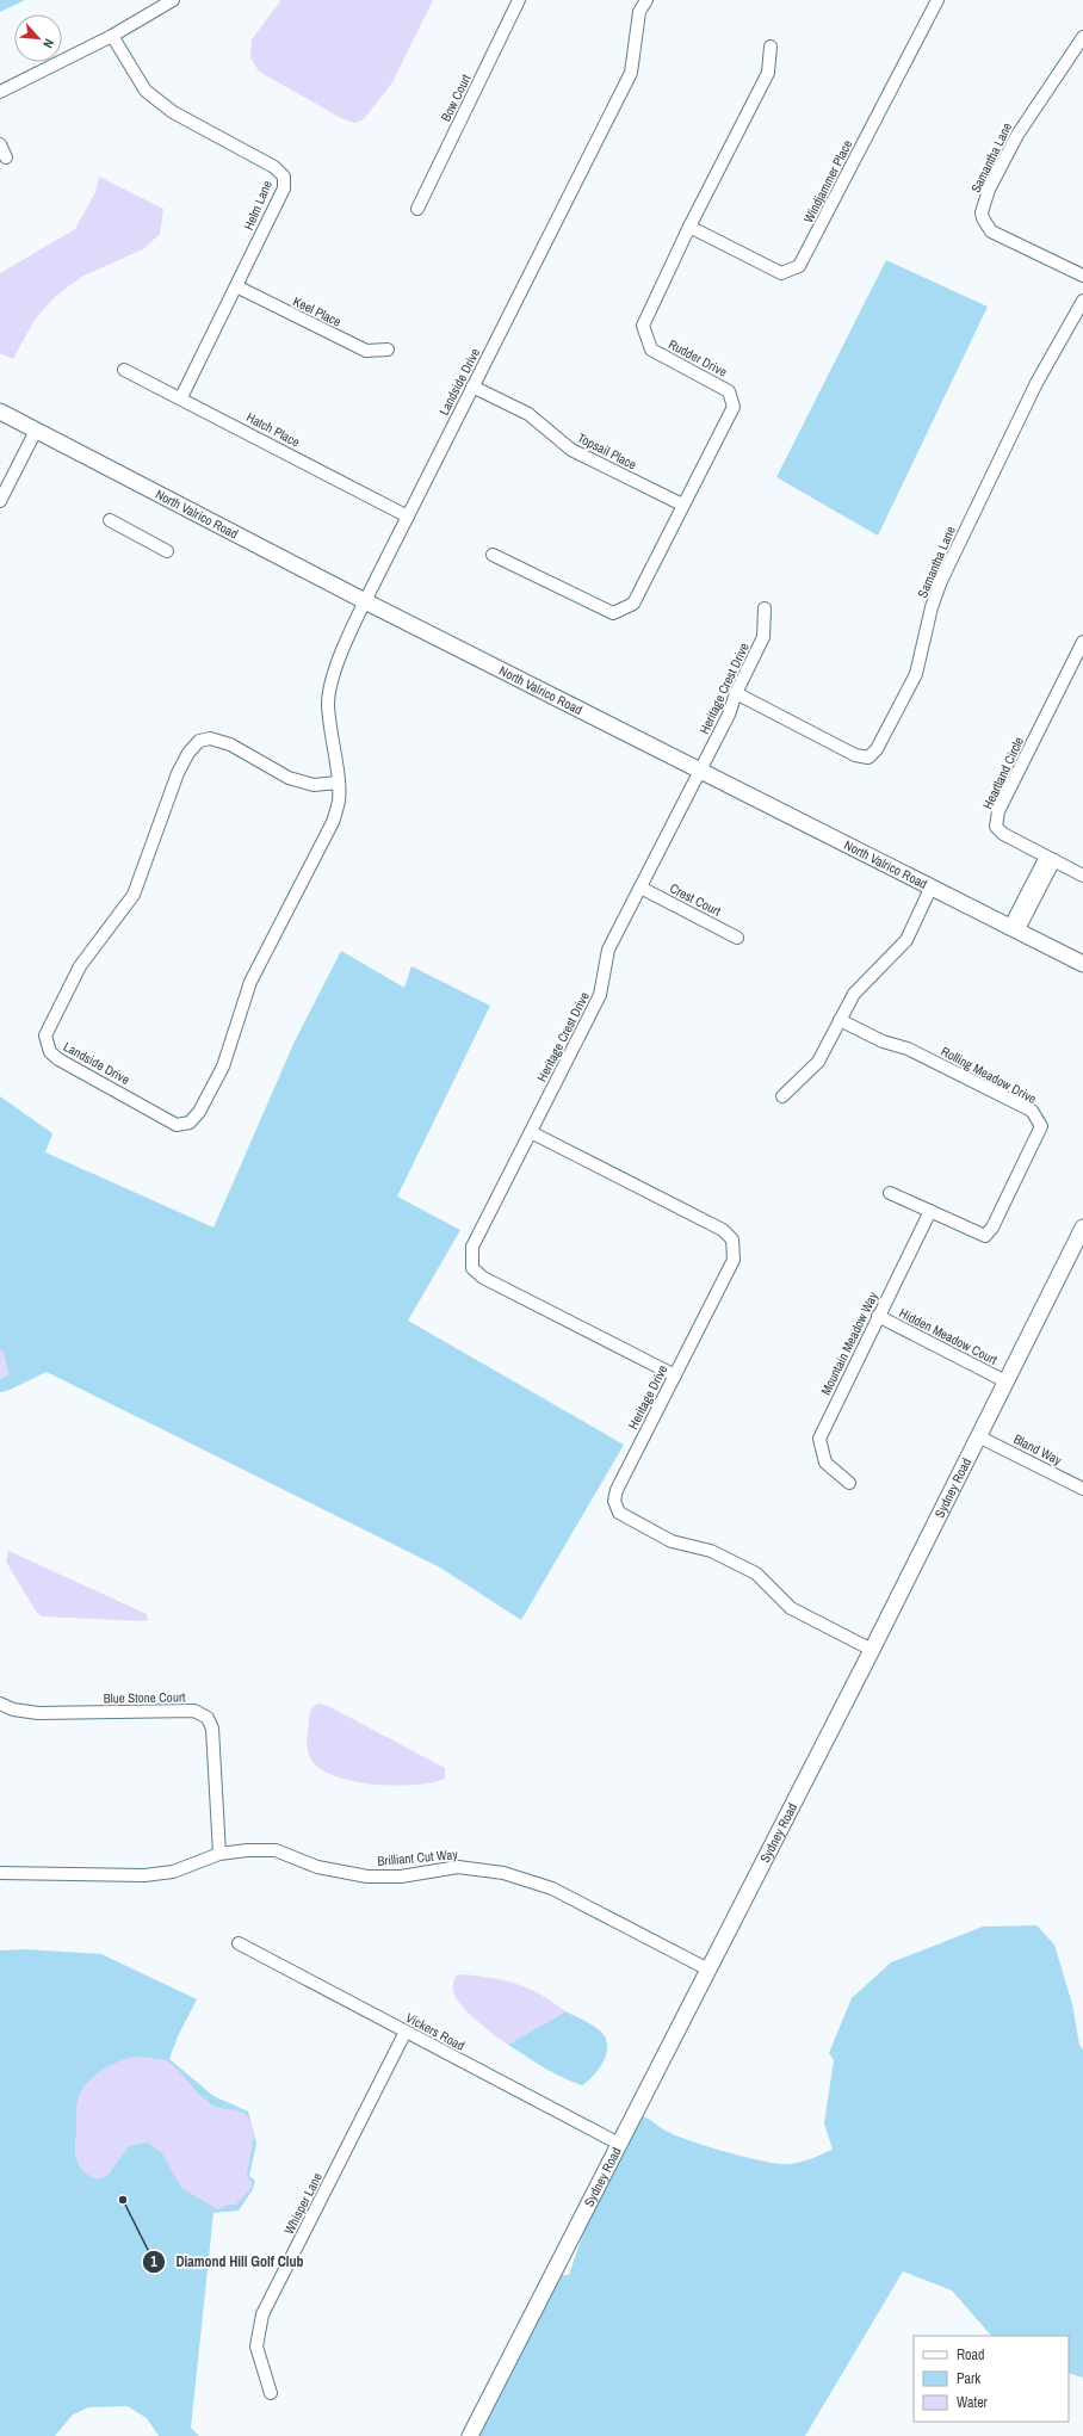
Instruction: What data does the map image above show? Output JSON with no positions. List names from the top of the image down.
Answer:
{
  "streets": {
    "street": [
      "Bow Court",
      "Samantha Lane",
      "Windjammer Place",
      "Helm Lane",
      "Keel Place",
      "Rudder Drive",
      "Landside Drive",
      "Hatch Place",
      "Topsail Place",
      "North Valrico Road",
      "Heritage Crest Drive",
      "Heartland Circle",
      "Crest Court",
      "Rolling Meadow Drive",
      "Hidden Meadow Court",
      "Mountain Meadow Way",
      "Heritage Drive",
      "Bland Way",
      "Sydney Road",
      "Blue Stone Court",
      "Brilliant Cut Way",
      "Vickers Road",
      "Whisper Lane"
    ]
  },
  "crossings": [
    ["Samantha Lane", "Heritage Crest Drive"],
    ["Windjammer Place", "Rudder Drive"],
    ["Helm Lane", "Keel Place"],
    ["Helm Lane", "Hatch Place"],
    ["Rudder Drive", "Topsail Place"],
    ["Landside Drive", "Hatch Place"],
    ["Landside Drive", "Topsail Place"],
    ["Landside Drive", "North Valrico Road"],
    ["North Valrico Road", "Heritage Crest Drive"],
    ["Heritage Crest Drive", "Crest Court"],
    ["Heritage Crest Drive", "Heritage Drive"],
    ["Rolling Meadow Drive", "Mountain Meadow Way"],
    ["Hidden Meadow Court", "Mountain Meadow Way"],
    ["Hidden Meadow Court", "Sydney Road"],
    ["Heritage Drive", "Sydney Road"],
    ["Bland Way", "Sydney Road"],
    ["Sydney Road", "Brilliant Cut Way"],
    ["Sydney Road", "Vickers Road"],
    ["Blue Stone Court", "Brilliant Cut Way"],
    ["Vickers Road", "Whisper Lane"]
  ],
  "places": ["Diamond Hill Golf Club"],
  "legend": ["Road", "Park", "Water"],
  "north": "bottom right"
}
